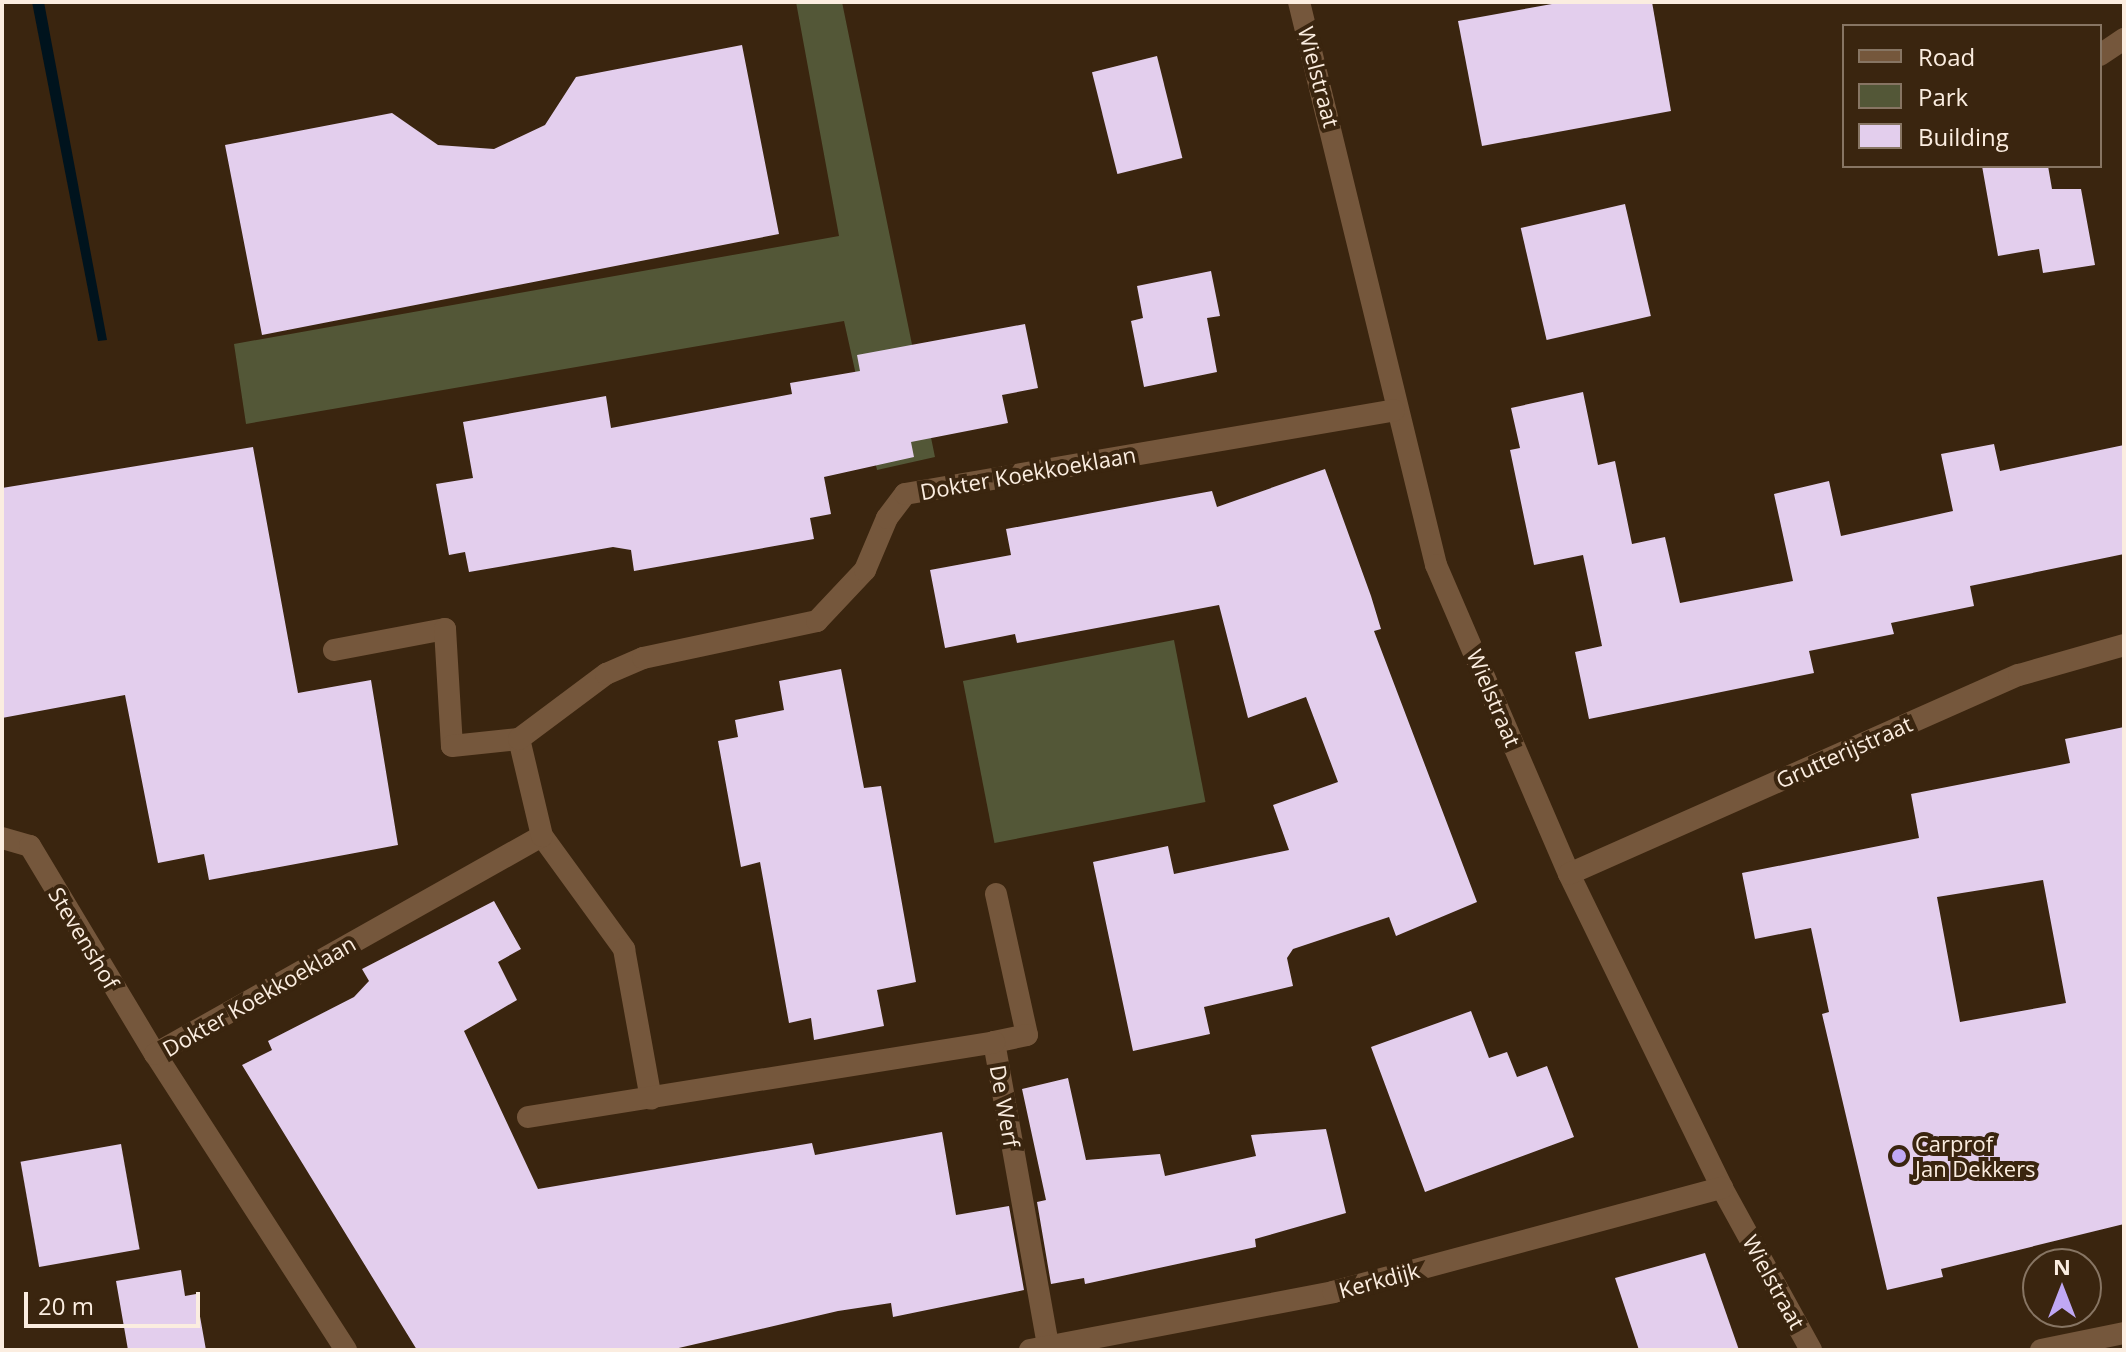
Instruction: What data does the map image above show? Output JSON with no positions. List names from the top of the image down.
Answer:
{
  "streets": {
    "street": [
      "Wielstraat",
      "Dokter Koekkoeklaan",
      "Grutterijstraat",
      "Stevenshof",
      "De Werf",
      "Kerkdijk"
    ]
  },
  "crossings": [
    ["Wielstraat", "Dokter Koekkoeklaan"],
    ["Wielstraat", "Grutterijstraat"],
    ["Wielstraat", "Kerkdijk"],
    ["Dokter Koekkoeklaan", "Stevenshof"],
    ["De Werf", "Kerkdijk"]
  ],
  "places": ["Carprof Jan Dekkers"],
  "legend": ["Road", "Park", "Building"],
  "scale_bar": "20 m",
  "north": "top"
}
